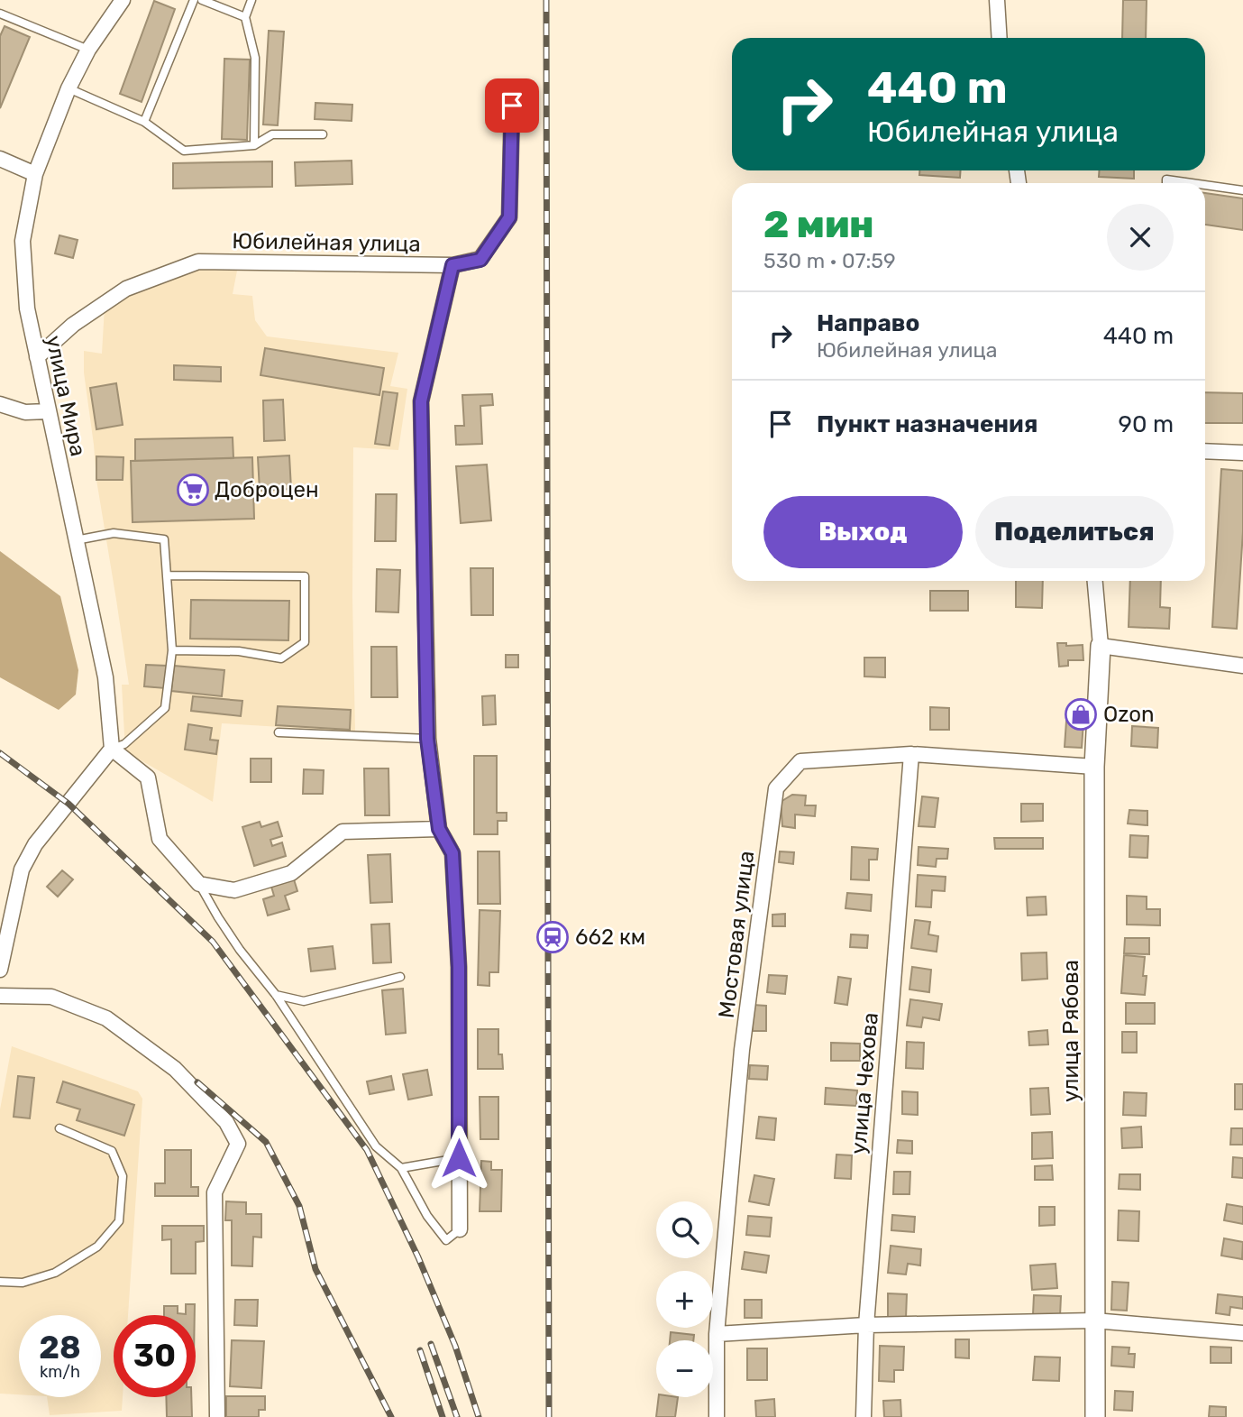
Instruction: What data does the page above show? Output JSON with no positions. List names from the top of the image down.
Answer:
{
  "streets": {
    "street": [
      "Юбилейная улица",
      "улица Мира",
      "Мостовая улица",
      "улица Рябова",
      "улица Чехова"
    ]
  },
  "crossings": [
    ["Юбилейная улица", "улица Мира"],
    ["Мостовая улица", "улица Рябова"],
    ["Мостовая улица", "улица Чехова"]
  ],
  "places": {
    "supermarket": ["Доброцен"],
    "shop": ["Ozon"],
    "station": ["662 км"]
  },
  "page": {
    "turn": ["440 m", "Юбилейная улица"],
    "heading": ["2 мин", "530 m · 07:59"],
    "list": [
      {
        "name": "Направо",
        "note": "Юбилейная улица",
        "value": "440 m"
      },
      {
        "name": "Пункт назначения",
        "value": "90 m"
      }
    ],
    "buttons": ["Выход", "Поделиться"],
    "map_buttons": ["+", "−"],
    "speed": "28 km/h",
    "limit": "30"
  }
}
